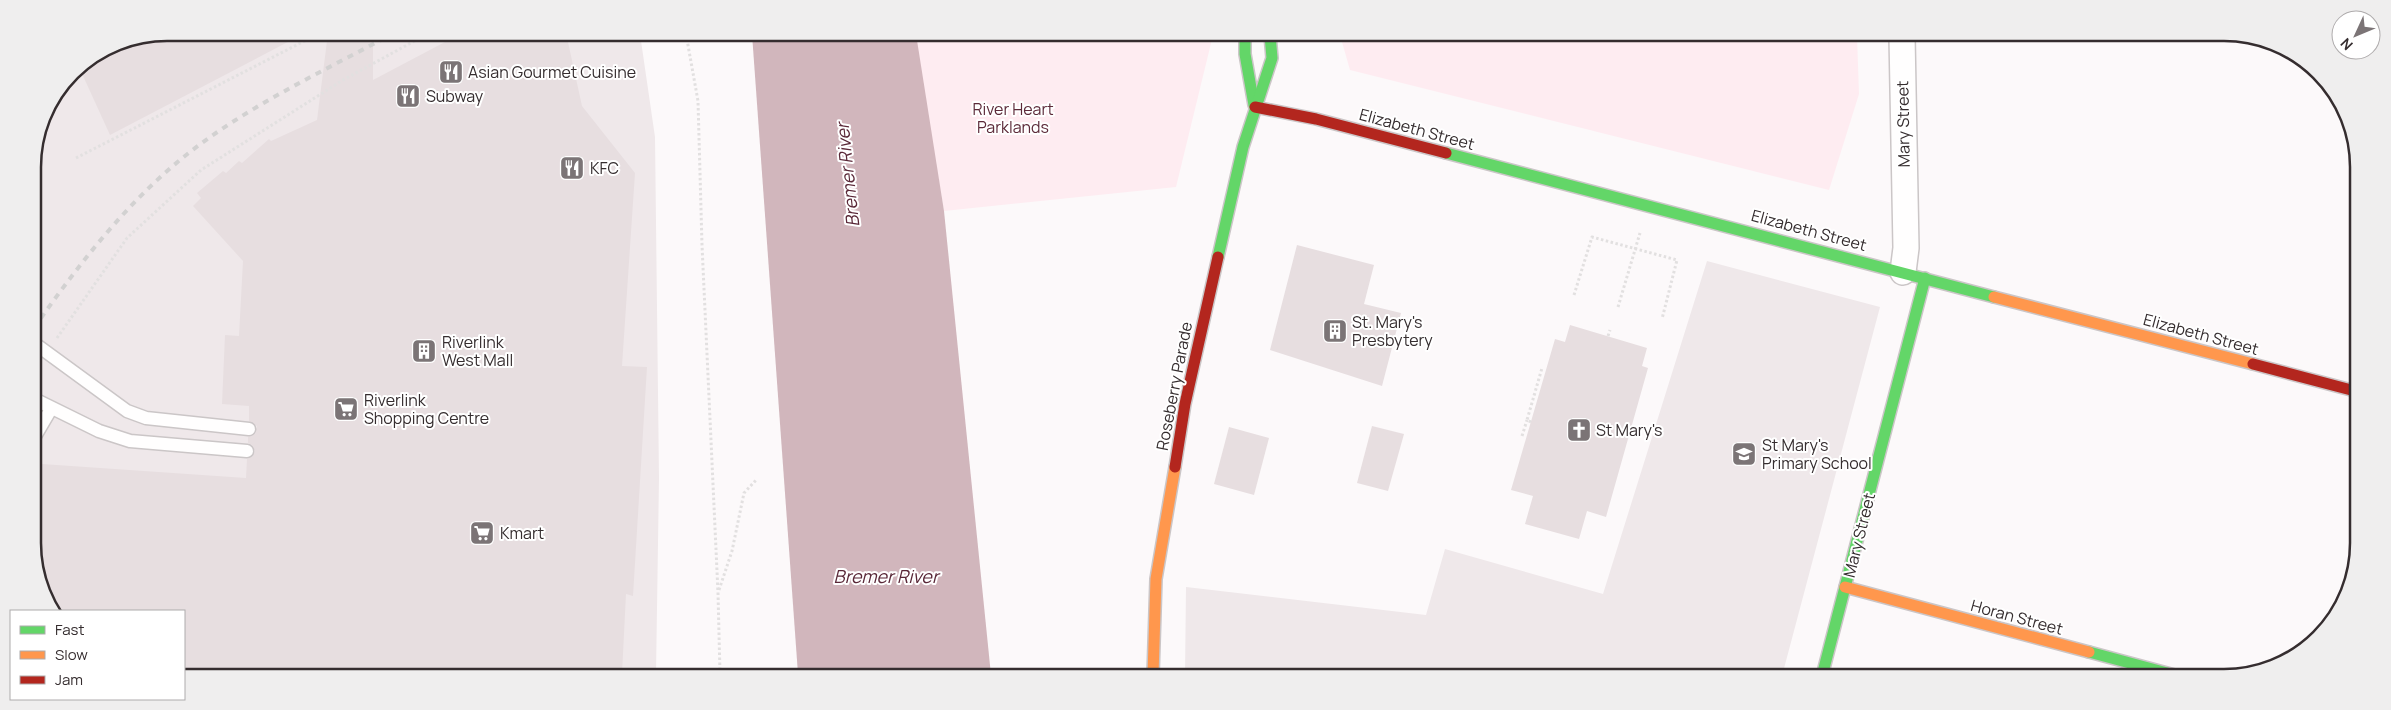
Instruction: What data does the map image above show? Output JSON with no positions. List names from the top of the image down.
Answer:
{
  "streets": {
    "street": [
      "Mary Street",
      "Elizabeth Street",
      "Roseberry Parade",
      "Horan Street"
    ]
  },
  "crossings": [
    ["Mary Street", "Elizabeth Street"],
    ["Mary Street", "Horan Street"],
    ["Elizabeth Street", "Roseberry Parade"]
  ],
  "water": ["Bremer River"],
  "parks": ["River Heart Parklands"],
  "places": {
    "restaurant": ["Asian Gourmet Cuisine", "Subway", "KFC"],
    "building": ["St. Mary's Presbytery", "Riverlink West Mall"],
    "supermarket": ["Riverlink Shopping Centre", "Kmart"],
    "church": ["St Mary's"],
    "school or university": ["St Mary's Primary School"]
  },
  "legend": ["Fast", "Slow", "Jam"],
  "north": "bottom left"
}
